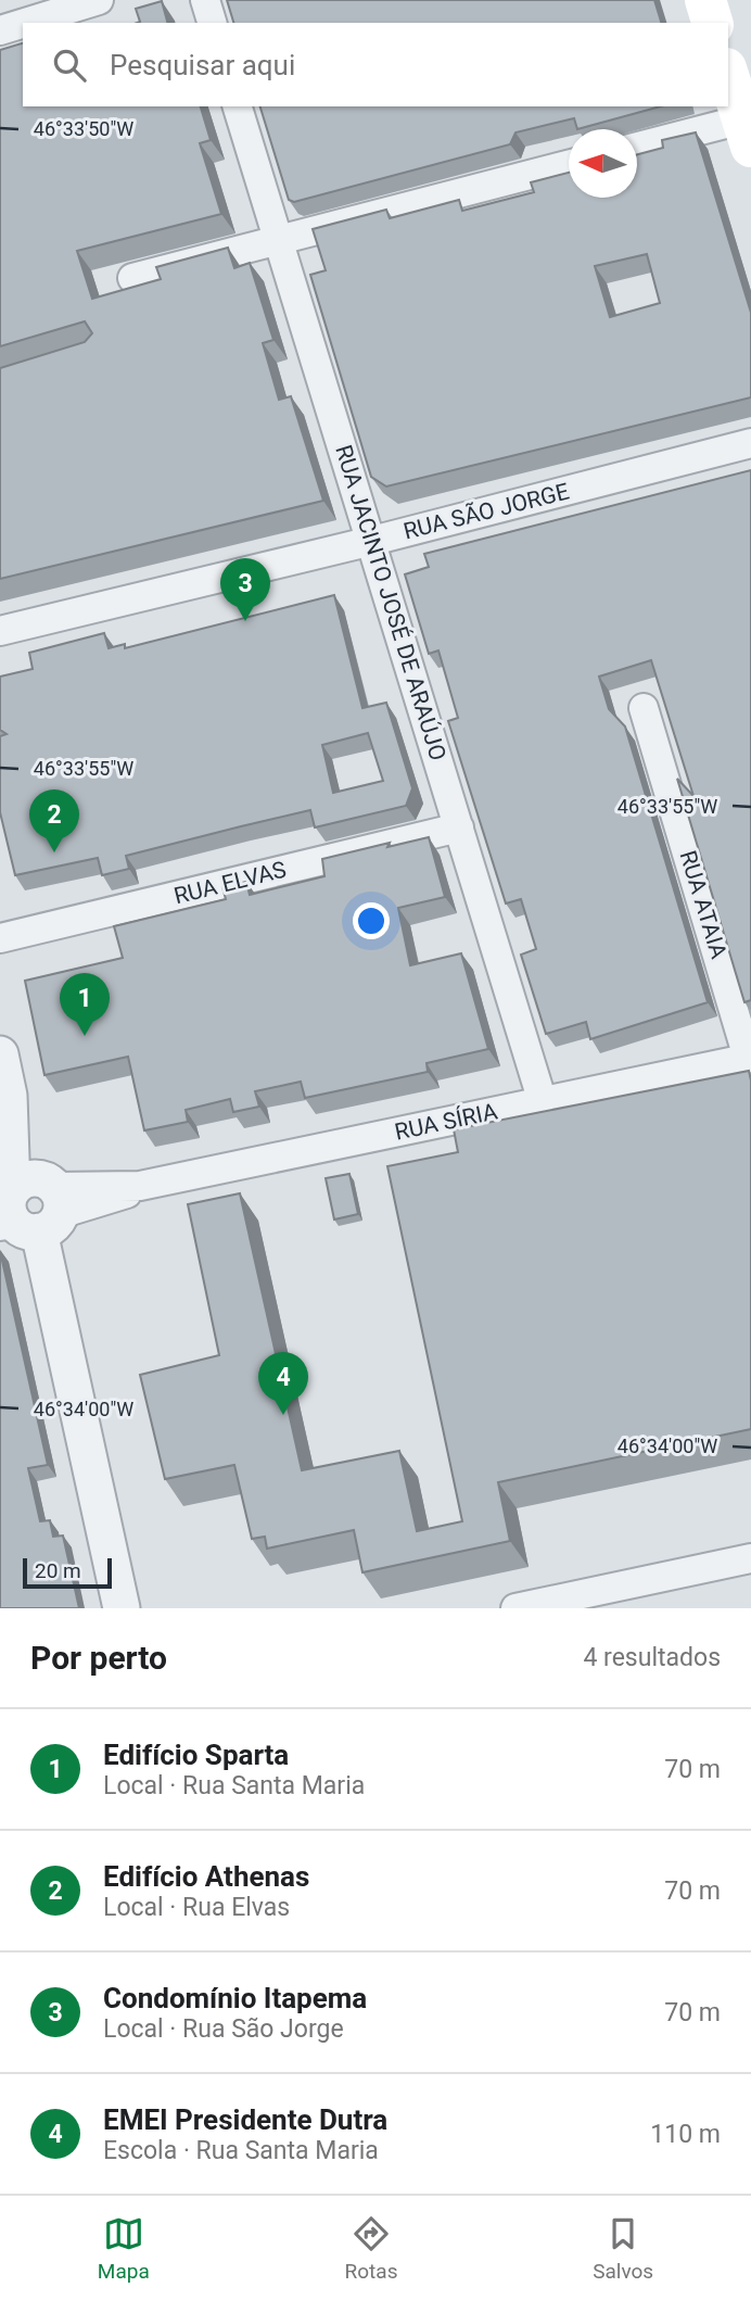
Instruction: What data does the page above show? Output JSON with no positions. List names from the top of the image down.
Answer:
{
  "streets": {
    "street": [
      "RUA SÃO JORGE",
      "RUA JACINTO JOSÉ DE ARAÚJO",
      "RUA ELVAS",
      "RUA ATAIA",
      "RUA SÍRIA"
    ]
  },
  "crossings": [
    ["RUA SÃO JORGE", "RUA JACINTO JOSÉ DE ARAÚJO"],
    ["RUA JACINTO JOSÉ DE ARAÚJO", "RUA ELVAS"],
    ["RUA JACINTO JOSÉ DE ARAÚJO", "RUA SÍRIA"],
    ["RUA ATAIA", "RUA SÍRIA"]
  ],
  "scale_bar": "20 m",
  "north": "left",
  "page": {
    "search": "Pesquisar aqui",
    "pins": [
      "3",
      "2",
      "1",
      "4"
    ],
    "scale": "20 m",
    "heading": ["Por perto", "4 resultados"],
    "list": [
      {
        "mark": "1",
        "name": "Edifício Sparta",
        "note": "Local · Rua Santa Maria",
        "value": "70 m"
      },
      {
        "mark": "2",
        "name": "Edifício Athenas",
        "note": "Local · Rua Elvas",
        "value": "70 m"
      },
      {
        "mark": "3",
        "name": "Condomínio Itapema",
        "note": "Local · Rua São Jorge",
        "value": "70 m"
      },
      {
        "mark": "4",
        "name": "EMEI Presidente Dutra",
        "note": "Escola · Rua Santa Maria",
        "value": "110 m"
      }
    ],
    "nav": ["Mapa", "Rotas", "Salvos"]
  },
  "coordinates": ["46°33'50\"W", "46°33'55\"W", "46°34'00\"W"]
}
